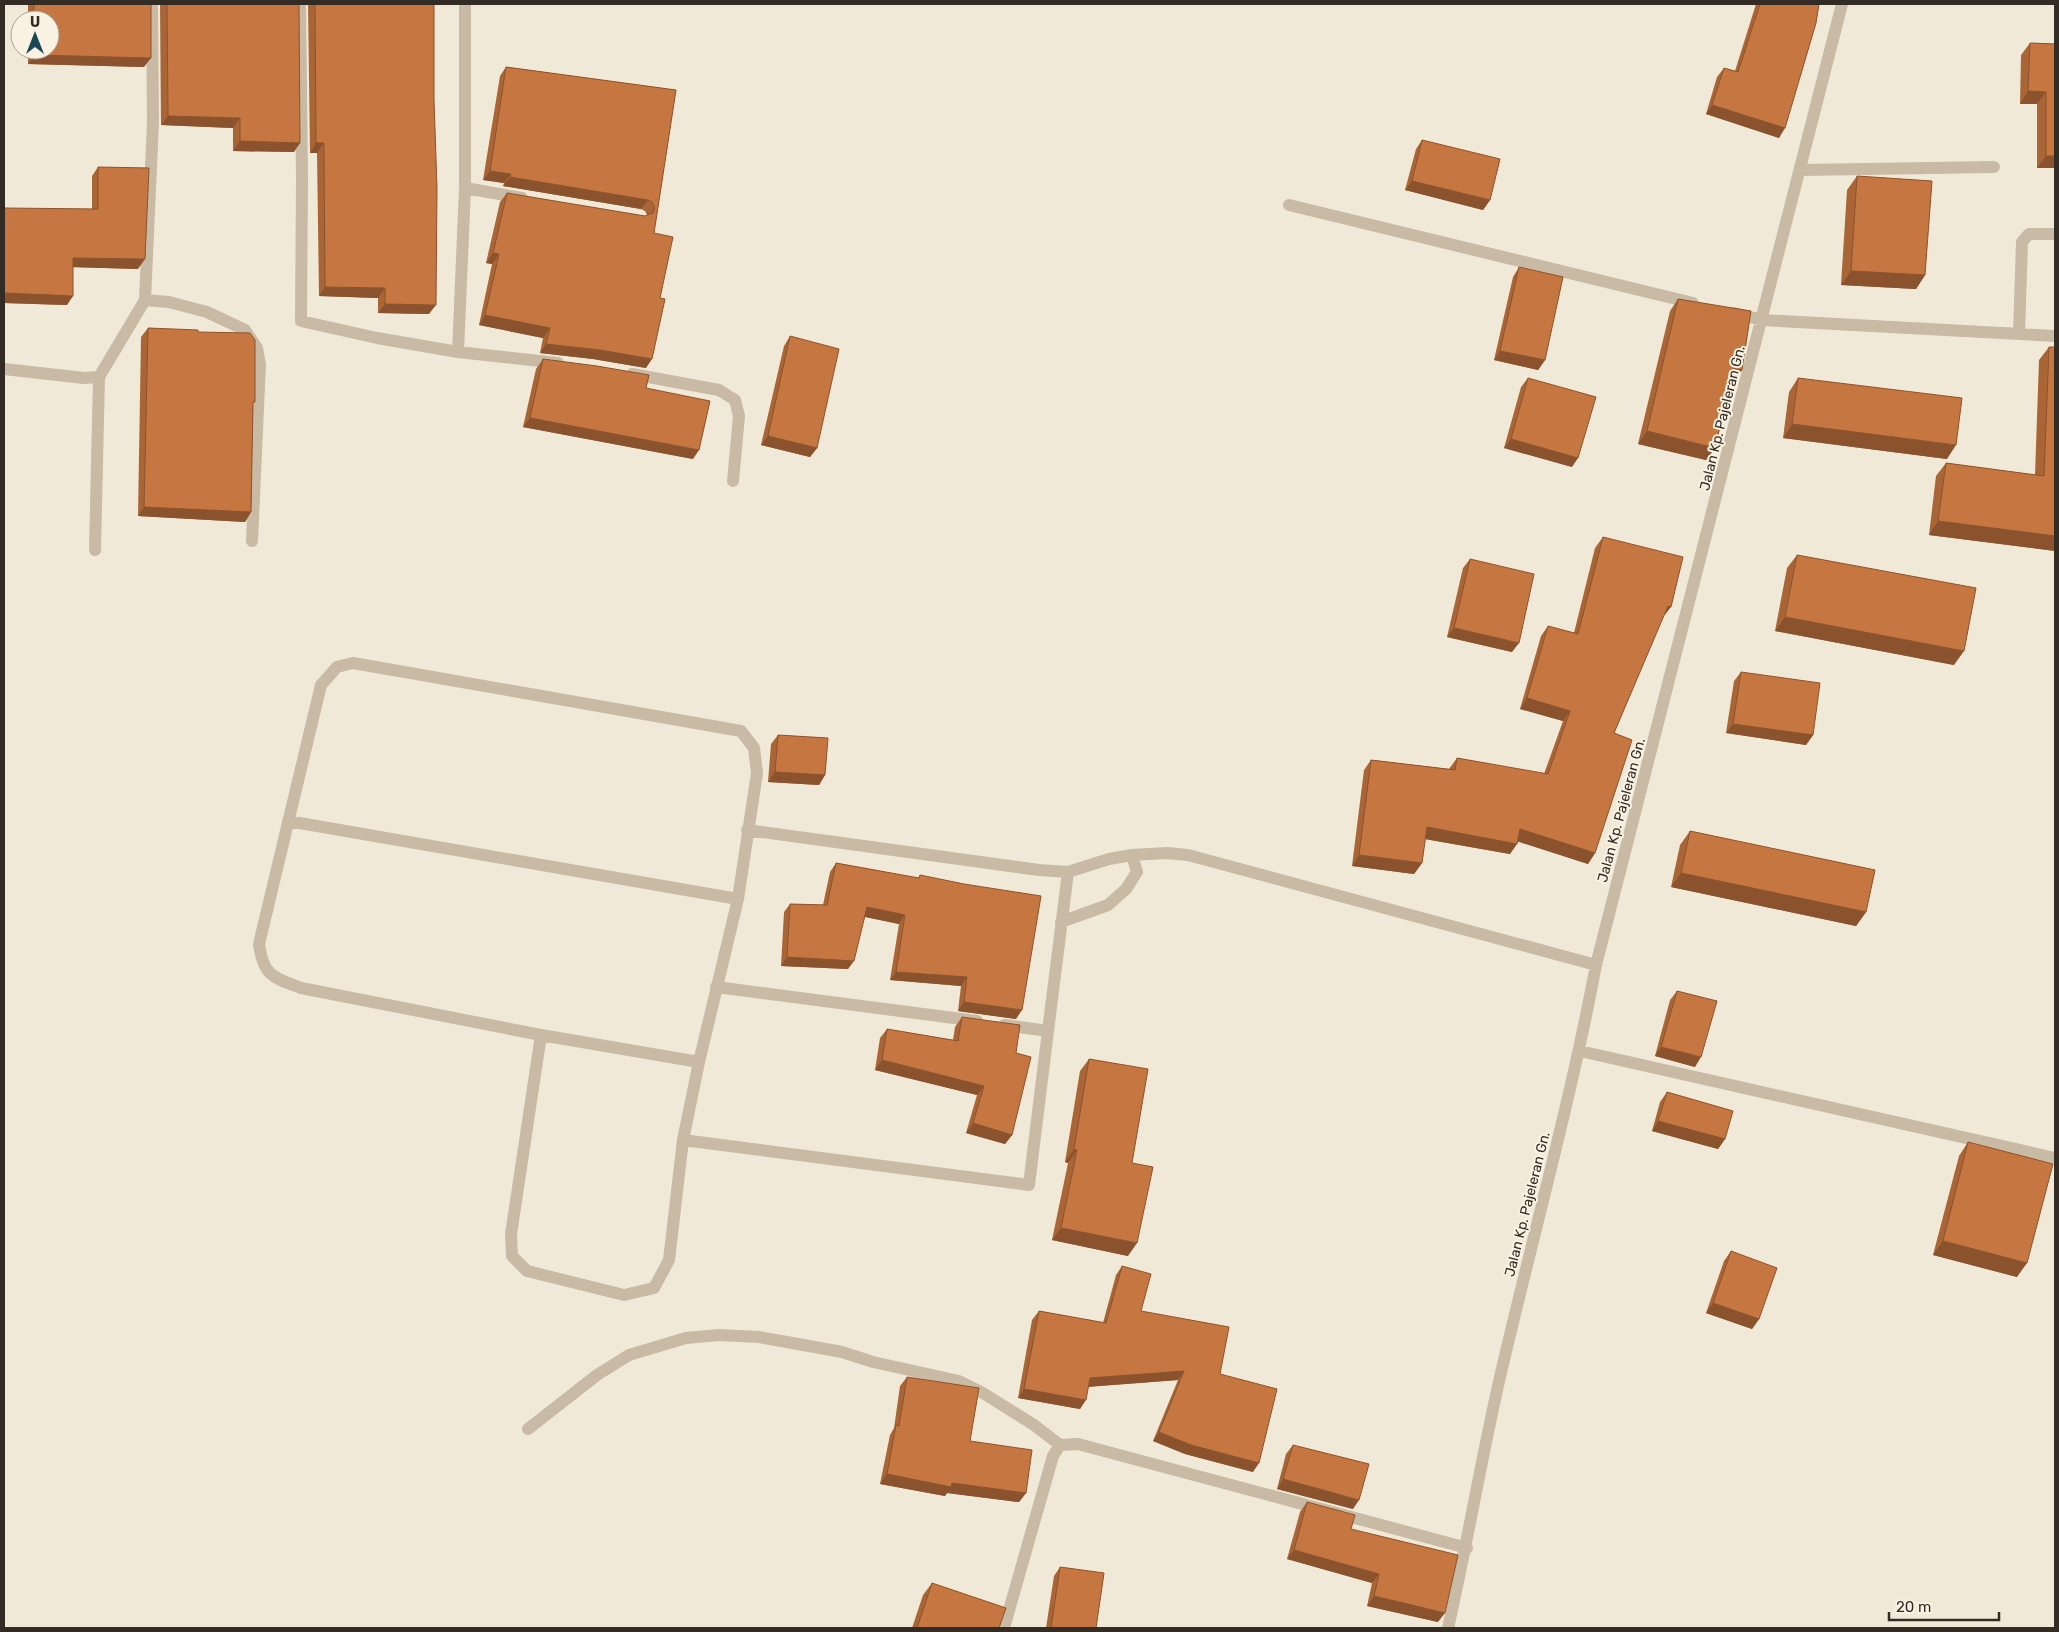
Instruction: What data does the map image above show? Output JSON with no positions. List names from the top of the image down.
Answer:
{
  "streets": {
    "street": ["Jalan Kp. Pajeleran Gn."]
  },
  "scale_bar": "20 m",
  "north": "top"
}
